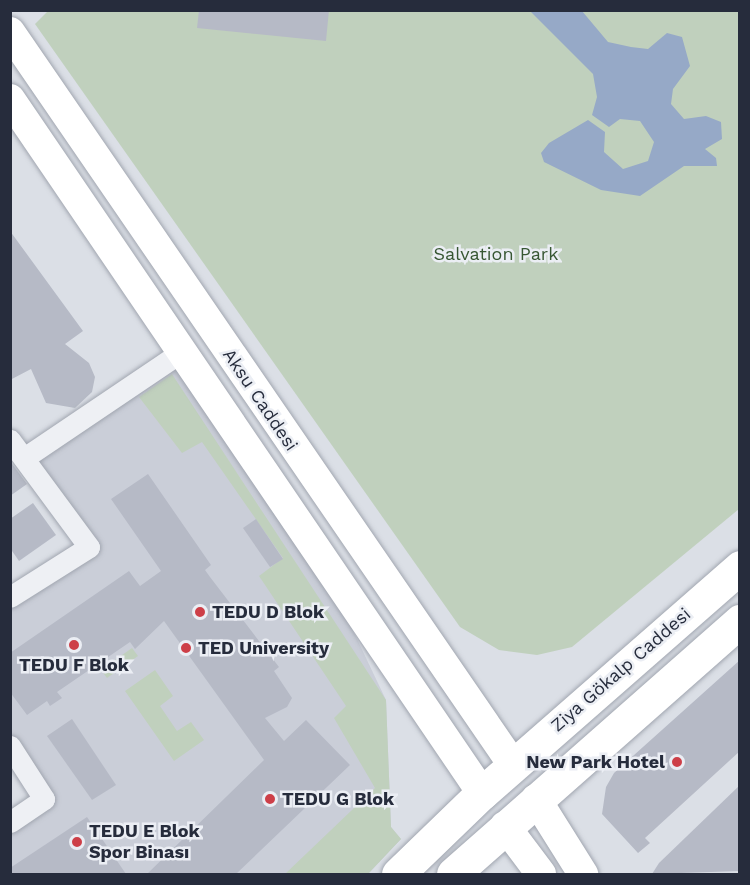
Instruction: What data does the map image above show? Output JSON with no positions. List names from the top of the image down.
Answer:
{
  "streets": {
    "main road": ["Aksu Caddesi", "Ziya Gökalp Caddesi"]
  },
  "crossings": [
    ["Aksu Caddesi", "Ziya Gökalp Caddesi"]
  ],
  "parks": ["Salvation Park"],
  "places": [
    "TEDU D Blok",
    "TEDU F Blok",
    "TED University",
    "New Park Hotel",
    "TEDU G Blok",
    "TEDU E Blok Spor Binası"
  ]
}
